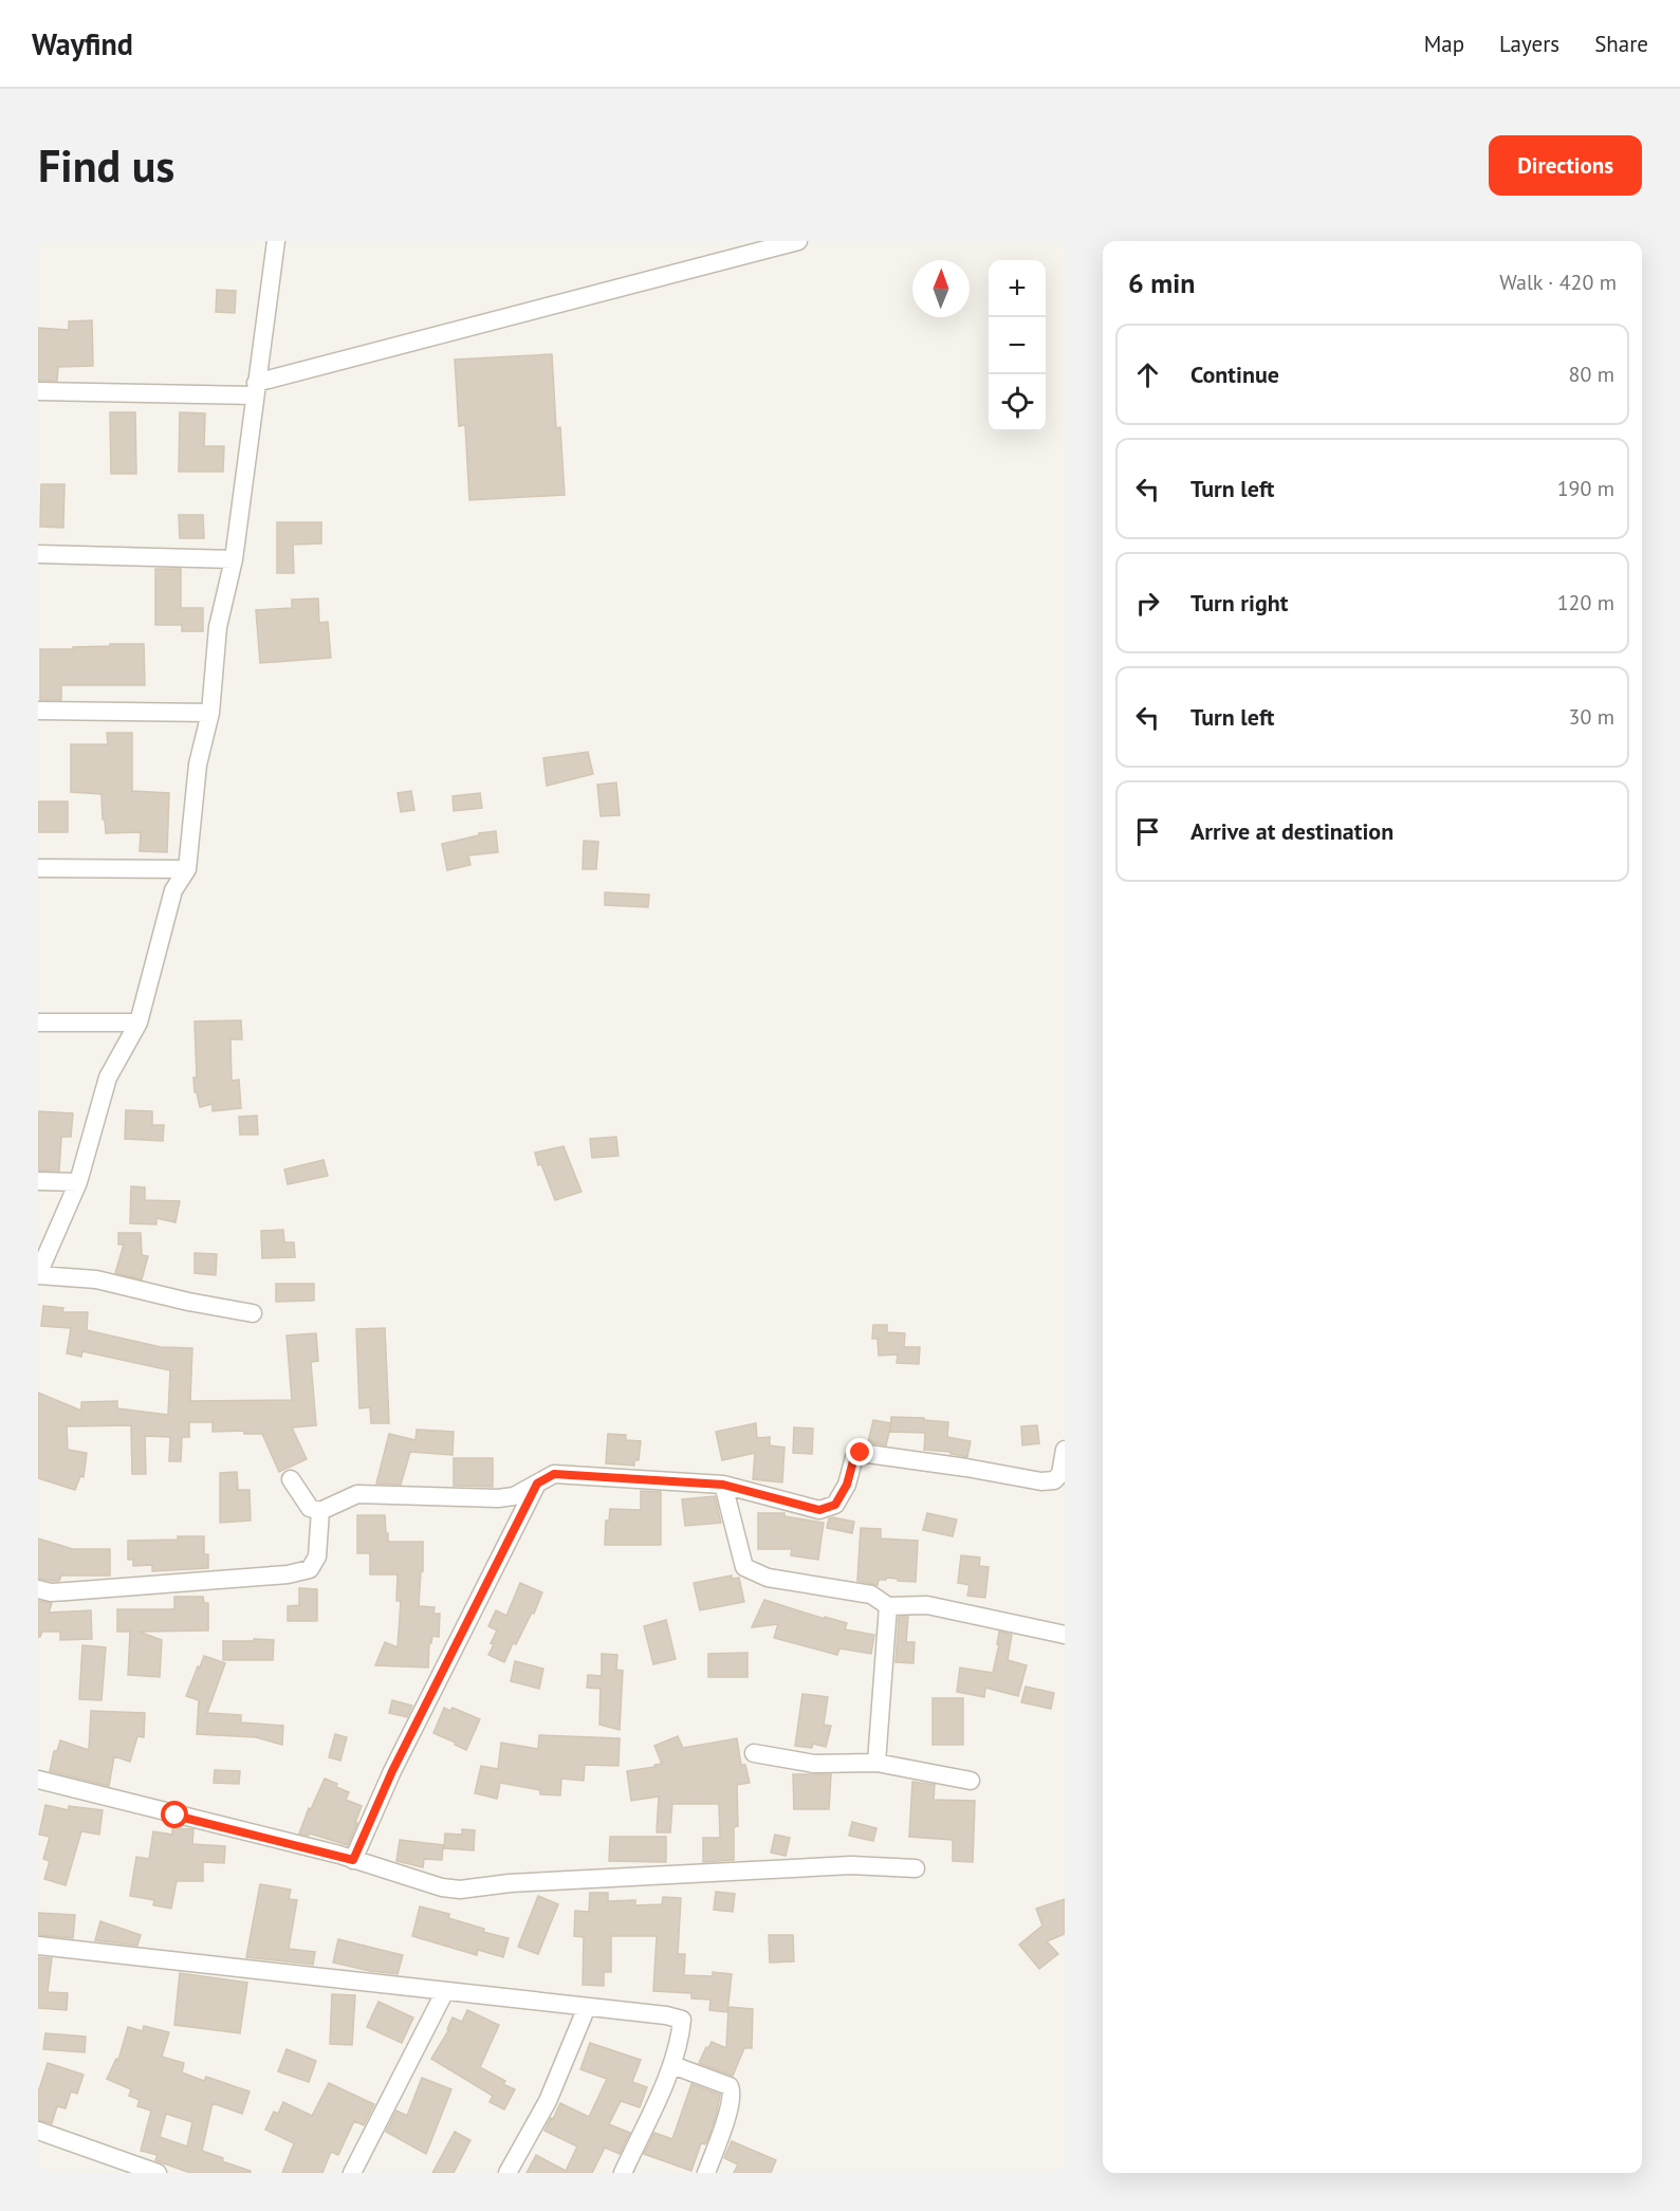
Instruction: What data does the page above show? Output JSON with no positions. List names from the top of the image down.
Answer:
{
  "north": "top",
  "page": {
    "header": "Wayfind",
    "nav": ["Map", "Layers", "Share"],
    "buttons": "Directions",
    "title": "Find us",
    "heading": ["6 min", "Walk · 420 m"],
    "map_buttons": ["+", "−"],
    "list": [
      ["Continue", "80 m"],
      ["Turn left", "190 m"],
      ["Turn right", "120 m"],
      ["Turn left", "30 m"],
      "Arrive at destination"
    ]
  }
}
